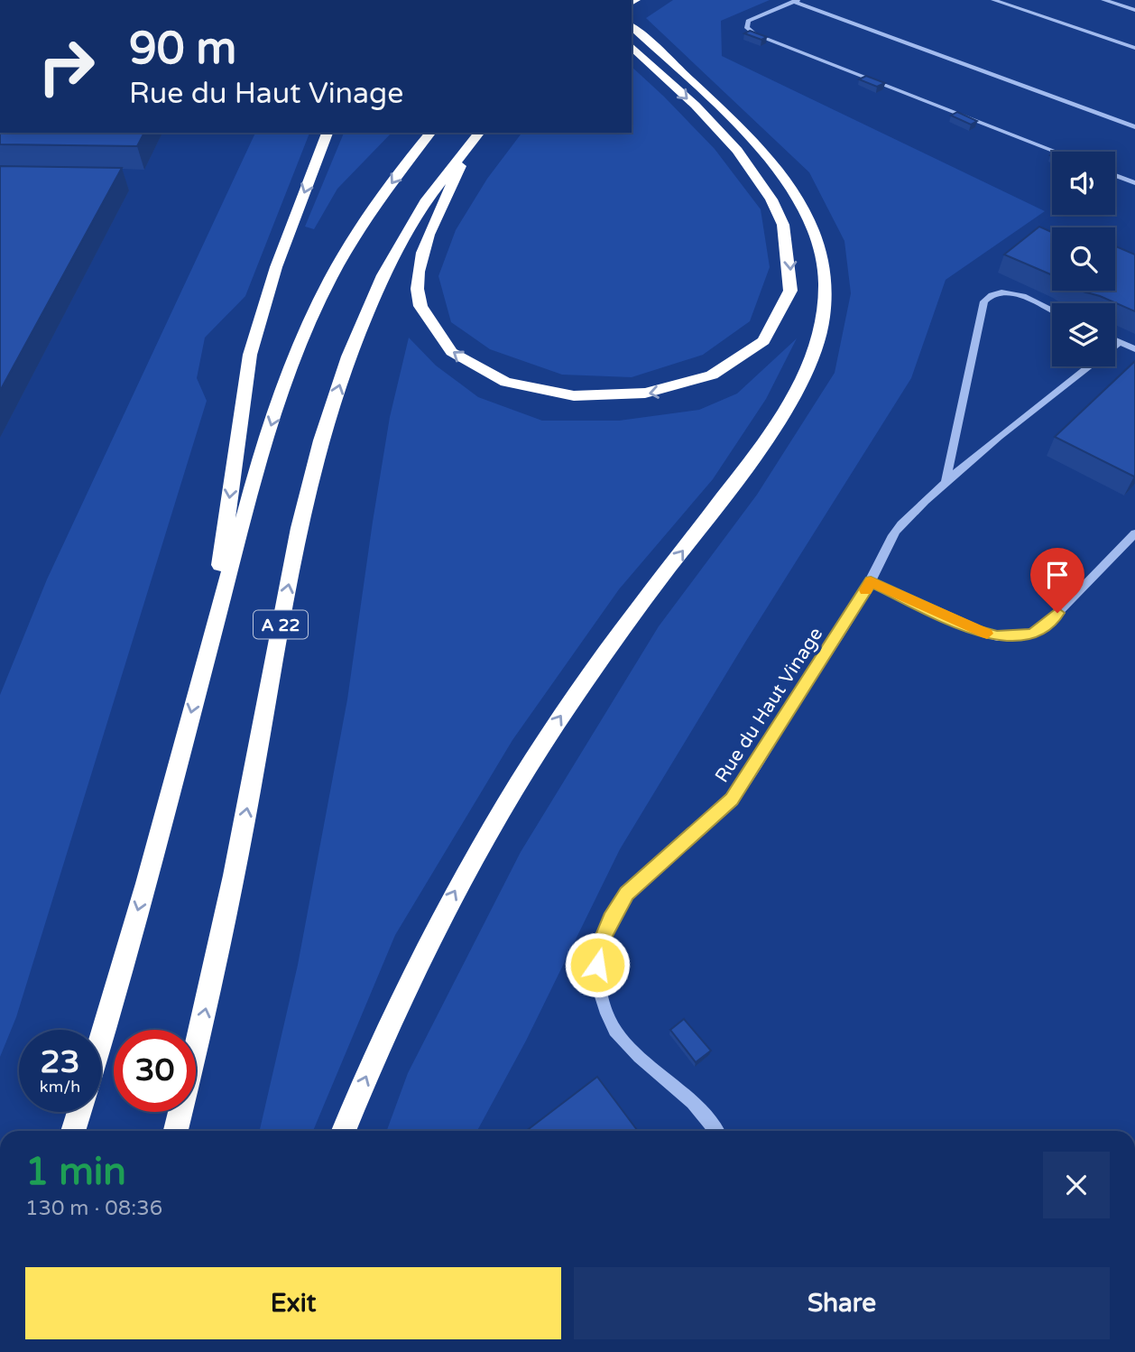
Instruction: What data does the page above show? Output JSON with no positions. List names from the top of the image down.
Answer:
{
  "streets": {
    "highway": ["A 22"],
    "street": ["Rue du Haut Vinage"]
  },
  "page": {
    "turn": ["90 m", "Rue du Haut Vinage"],
    "speed": "23 km/h",
    "limit": "30",
    "heading": ["1 min", "130 m · 08:36"],
    "buttons": ["Exit", "Share"]
  }
}
